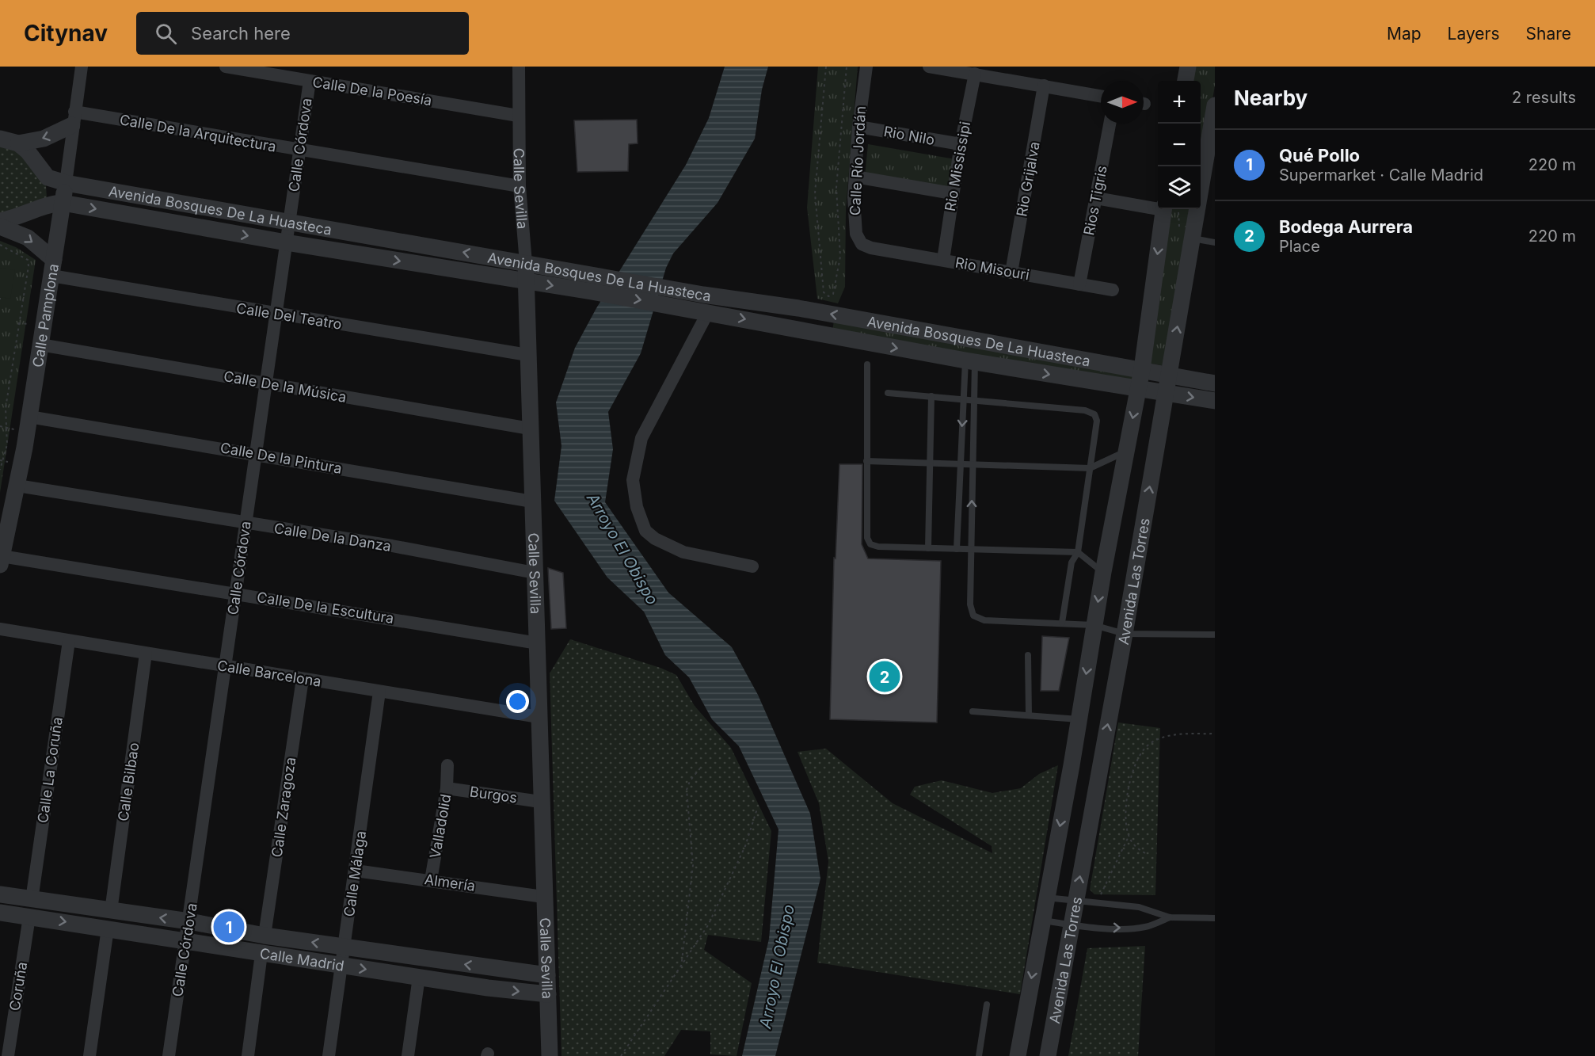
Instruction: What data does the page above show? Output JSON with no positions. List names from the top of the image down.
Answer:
{
  "streets": {
    "street": [
      "Calle De la Poesía",
      "Calle De la Arquitectura",
      "Rio Nilo",
      "Calle Córdova",
      "Calle Río Jordán",
      "Rio Mississipi",
      "Rio Grijalva",
      "Calle Sevilla",
      "Rios Tigris",
      "Avenida Bosques De La Huasteca",
      "Rio Misouri",
      "Calle Pamplona",
      "Calle Del Teatro",
      "Calle De la Música",
      "Calle De la Pintura",
      "Calle De la Danza",
      "Avenida Las Torres",
      "Calle De la Escultura",
      "Calle Barcelona",
      "Calle La Coruña",
      "Calle Bilbao",
      "Burgos",
      "Calle Zaragoza",
      "Valladolid",
      "Calle Málaga",
      "Almería",
      "Calle Madrid",
      "Coruña"
    ]
  },
  "crossings": [
    ["Calle De la Poesía", "Calle Córdova"],
    ["Calle De la Poesía", "Calle Sevilla"],
    ["Calle De la Arquitectura", "Calle Córdova"],
    ["Calle De la Arquitectura", "Calle Sevilla"],
    ["Calle De la Arquitectura", "Calle Pamplona"],
    ["Rio Nilo", "Calle Río Jordán"],
    ["Rio Nilo", "Rio Mississipi"],
    ["Calle Córdova", "Avenida Bosques De La Huasteca"],
    ["Calle Córdova", "Calle Del Teatro"],
    ["Calle Córdova", "Calle De la Música"],
    ["Calle Córdova", "Calle De la Pintura"],
    ["Calle Córdova", "Calle De la Danza"],
    ["Calle Córdova", "Calle De la Escultura"],
    ["Calle Córdova", "Calle Barcelona"],
    ["Calle Córdova", "Calle Madrid"],
    ["Calle Río Jordán", "Rio Misouri"],
    ["Rio Mississipi", "Rio Misouri"],
    ["Rio Grijalva", "Rio Misouri"],
    ["Calle Sevilla", "Avenida Bosques De La Huasteca"],
    ["Calle Sevilla", "Calle Del Teatro"],
    ["Calle Sevilla", "Calle De la Música"],
    ["Calle Sevilla", "Calle De la Pintura"],
    ["Calle Sevilla", "Calle De la Danza"],
    ["Calle Sevilla", "Calle De la Escultura"],
    ["Calle Sevilla", "Calle Barcelona"],
    ["Calle Sevilla", "Burgos"],
    ["Calle Sevilla", "Almería"],
    ["Calle Sevilla", "Calle Madrid"],
    ["Rios Tigris", "Rio Misouri"],
    ["Avenida Bosques De La Huasteca", "Calle Pamplona"],
    ["Avenida Bosques De La Huasteca", "Avenida Las Torres"],
    ["Calle Pamplona", "Calle Del Teatro"],
    ["Calle Pamplona", "Calle De la Música"],
    ["Calle Pamplona", "Calle De la Pintura"],
    ["Calle Pamplona", "Calle De la Danza"],
    ["Calle Pamplona", "Calle De la Escultura"],
    ["Calle Barcelona", "Calle La Coruña"],
    ["Calle Barcelona", "Calle Bilbao"],
    ["Calle Barcelona", "Calle Zaragoza"],
    ["Calle Barcelona", "Calle Málaga"],
    ["Calle La Coruña", "Calle Madrid"],
    ["Calle Bilbao", "Calle Madrid"],
    ["Burgos", "Valladolid"],
    ["Calle Zaragoza", "Calle Madrid"],
    ["Valladolid", "Almería"],
    ["Calle Málaga", "Almería"],
    ["Calle Málaga", "Calle Madrid"],
    ["Calle Madrid", "Coruña"]
  ],
  "water": ["Arroyo El Obispo"],
  "north": "right",
  "page": {
    "header": "Citynav",
    "search": "Search here",
    "nav": ["Map", "Layers", "Share"],
    "heading": ["Nearby", "2 results"],
    "map_buttons": ["+", "−"],
    "list": [
      {
        "mark": "1",
        "name": "Qué Pollo",
        "note": "Supermarket · Calle Madrid",
        "value": "220 m"
      },
      {
        "mark": "2",
        "name": "Bodega Aurrera",
        "note": "Place",
        "value": "220 m"
      }
    ],
    "pins": ["2", "1"]
  }
}
